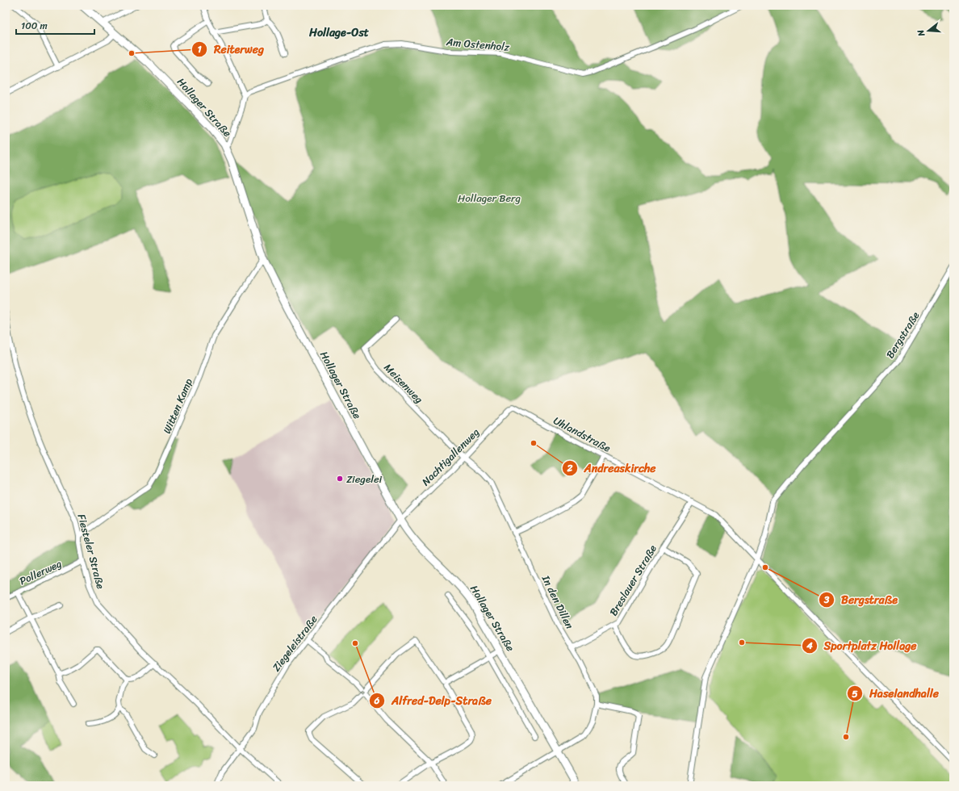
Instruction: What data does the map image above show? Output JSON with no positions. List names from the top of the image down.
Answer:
{
  "streets": {
    "main road": ["Hollager Straße"],
    "street": [
      "Am Ostenholz",
      "Bergstraße",
      "Meisenweg",
      "Witten Kamp",
      "Uhlandstraße",
      "Nachtigallenweg",
      "Fiesteler Straße",
      "Pollerweg",
      "Breslauer Straße",
      "In den Dillen",
      "Ziegeleistraße"
    ]
  },
  "crossings": [
    ["Hollager Straße", "Witten Kamp"],
    ["Hollager Straße", "Nachtigallenweg"],
    ["Hollager Straße", "In den Dillen"],
    ["Hollager Straße", "Ziegeleistraße"],
    ["Bergstraße", "Uhlandstraße"],
    ["Meisenweg", "Nachtigallenweg"],
    ["Meisenweg", "In den Dillen"],
    ["Witten Kamp", "Fiesteler Straße"],
    ["Uhlandstraße", "Nachtigallenweg"],
    ["Uhlandstraße", "Breslauer Straße"],
    ["Nachtigallenweg", "In den Dillen"],
    ["Nachtigallenweg", "Ziegeleistraße"],
    ["Fiesteler Straße", "Pollerweg"],
    ["Fiesteler Straße", "Ziegeleistraße"],
    ["Breslauer Straße", "In den Dillen"]
  ],
  "districts": ["Hollage-Ost"],
  "parks": ["Hollager Berg"],
  "places": [
    "Reiterweg",
    "Andreaskirche",
    "Ziegelei",
    "Bergstraße",
    "Sportplatz Hollage",
    "Alfred-Delp-Straße",
    "Haselandhalle"
  ],
  "scale_bar": "100 m",
  "north": "left"
}
